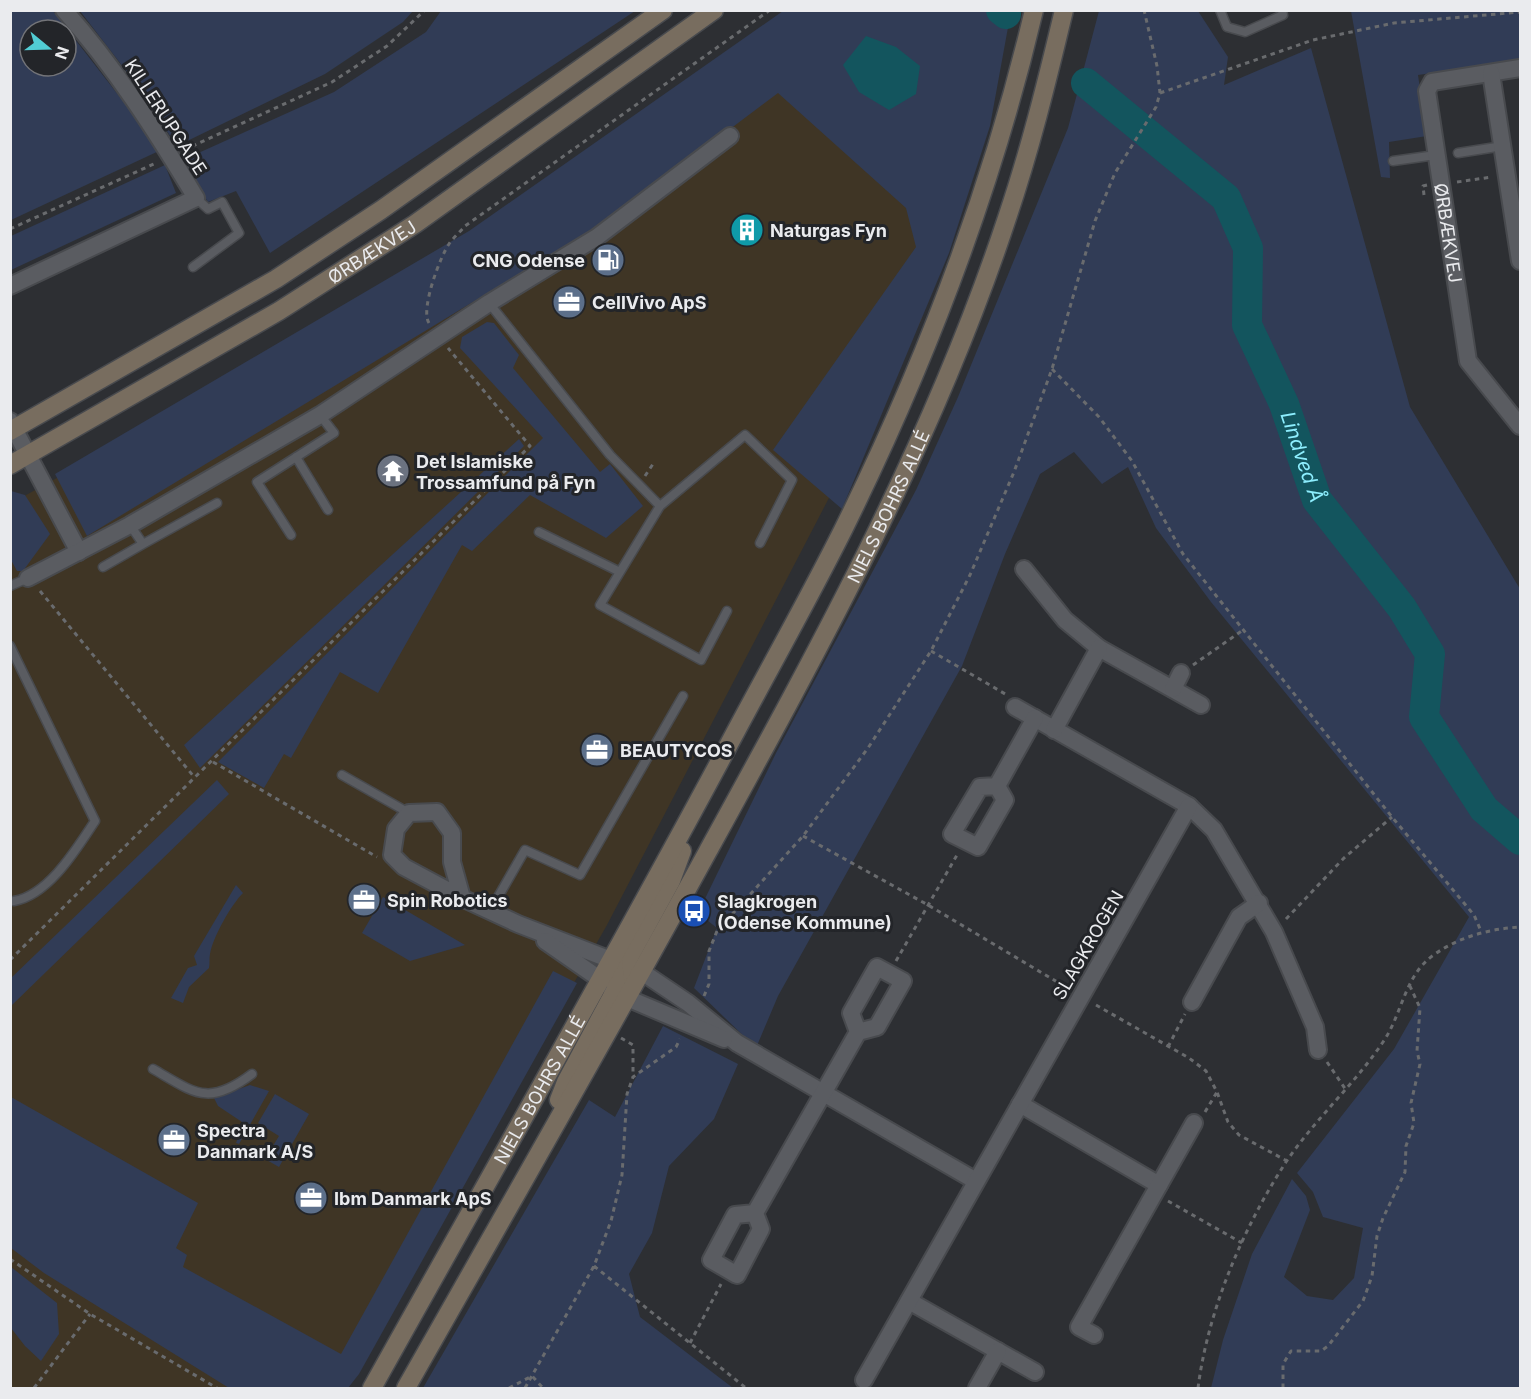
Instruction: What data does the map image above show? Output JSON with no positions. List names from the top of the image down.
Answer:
{
  "streets": {
    "street": [
      "KILLERUPGADE",
      "ØRBÆKVEJ",
      "NIELS BOHRS ALLÉ",
      "SLAGKROGEN"
    ]
  },
  "water": ["Lindved Å"],
  "places": {
    "building": ["Naturgas Fyn"],
    "fuel station": ["CNG Odense"],
    "office": [
      "CellVivo ApS",
      "BEAUTYCOS",
      "Spin Robotics",
      "Spectra Danmark A/S",
      "Ibm Danmark ApS"
    ],
    "temple": ["Det Islamiske Trossamfund på Fyn"],
    "bus stop": ["Slagkrogen (Odense Kommune)"]
  },
  "north": "right"
}
